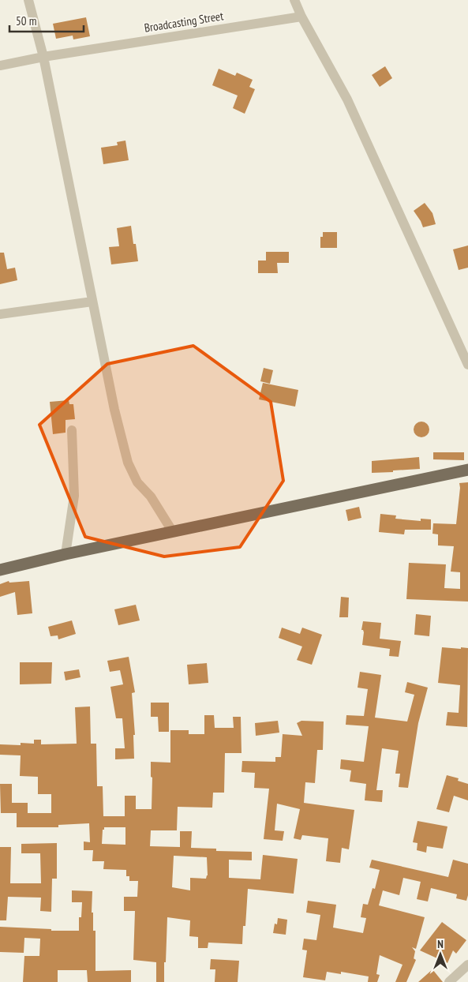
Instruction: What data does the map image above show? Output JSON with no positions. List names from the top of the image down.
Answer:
{
  "streets": {
    "street": ["Broadcasting Street"]
  },
  "scale_bar": "50 m",
  "north": "top"
}
